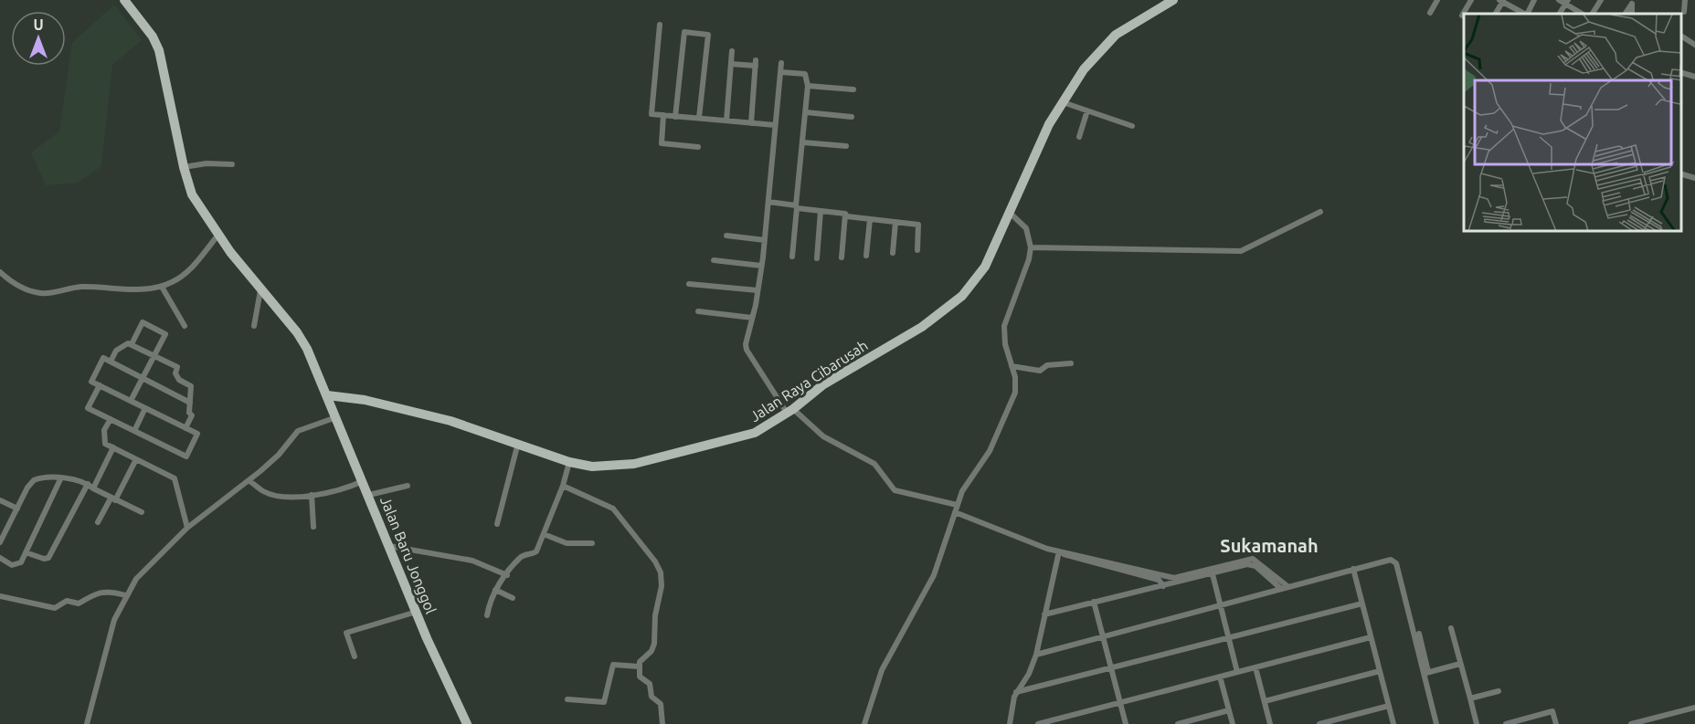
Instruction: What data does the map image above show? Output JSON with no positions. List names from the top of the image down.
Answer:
{
  "streets": {
    "main road": ["Jalan Raya Cibarusah", "Jalan Baru Jonggol"]
  },
  "crossings": [
    ["Jalan Raya Cibarusah", "Jalan Baru Jonggol"]
  ],
  "districts": ["Sukamanah"],
  "north": "top"
}
